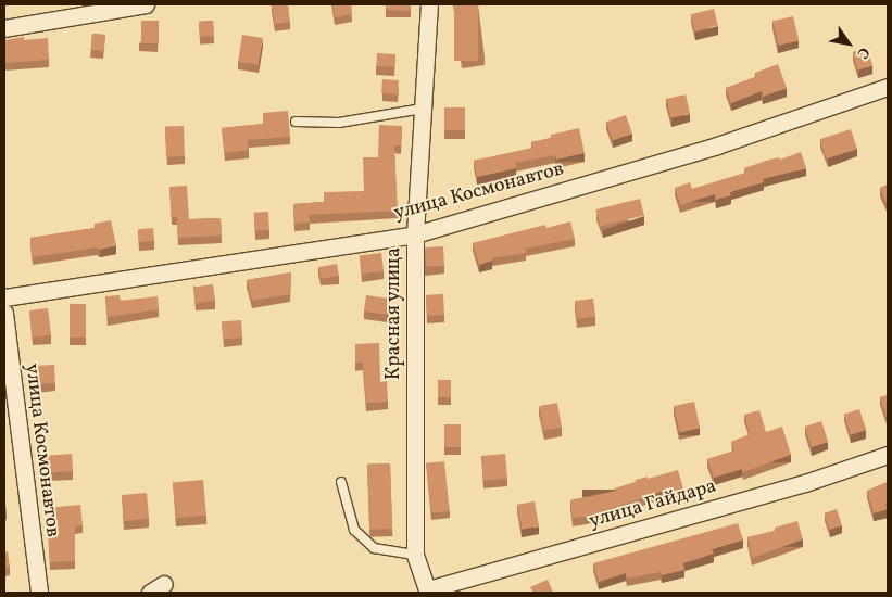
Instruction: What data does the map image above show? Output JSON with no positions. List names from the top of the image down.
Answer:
{
  "streets": {
    "street": ["улица Космонавтов", "Красная улица", "улица Гайдара"]
  },
  "crossings": [
    ["улица Космонавтов", "Красная улица"],
    ["Красная улица", "улица Гайдара"]
  ],
  "north": "bottom right"
}
